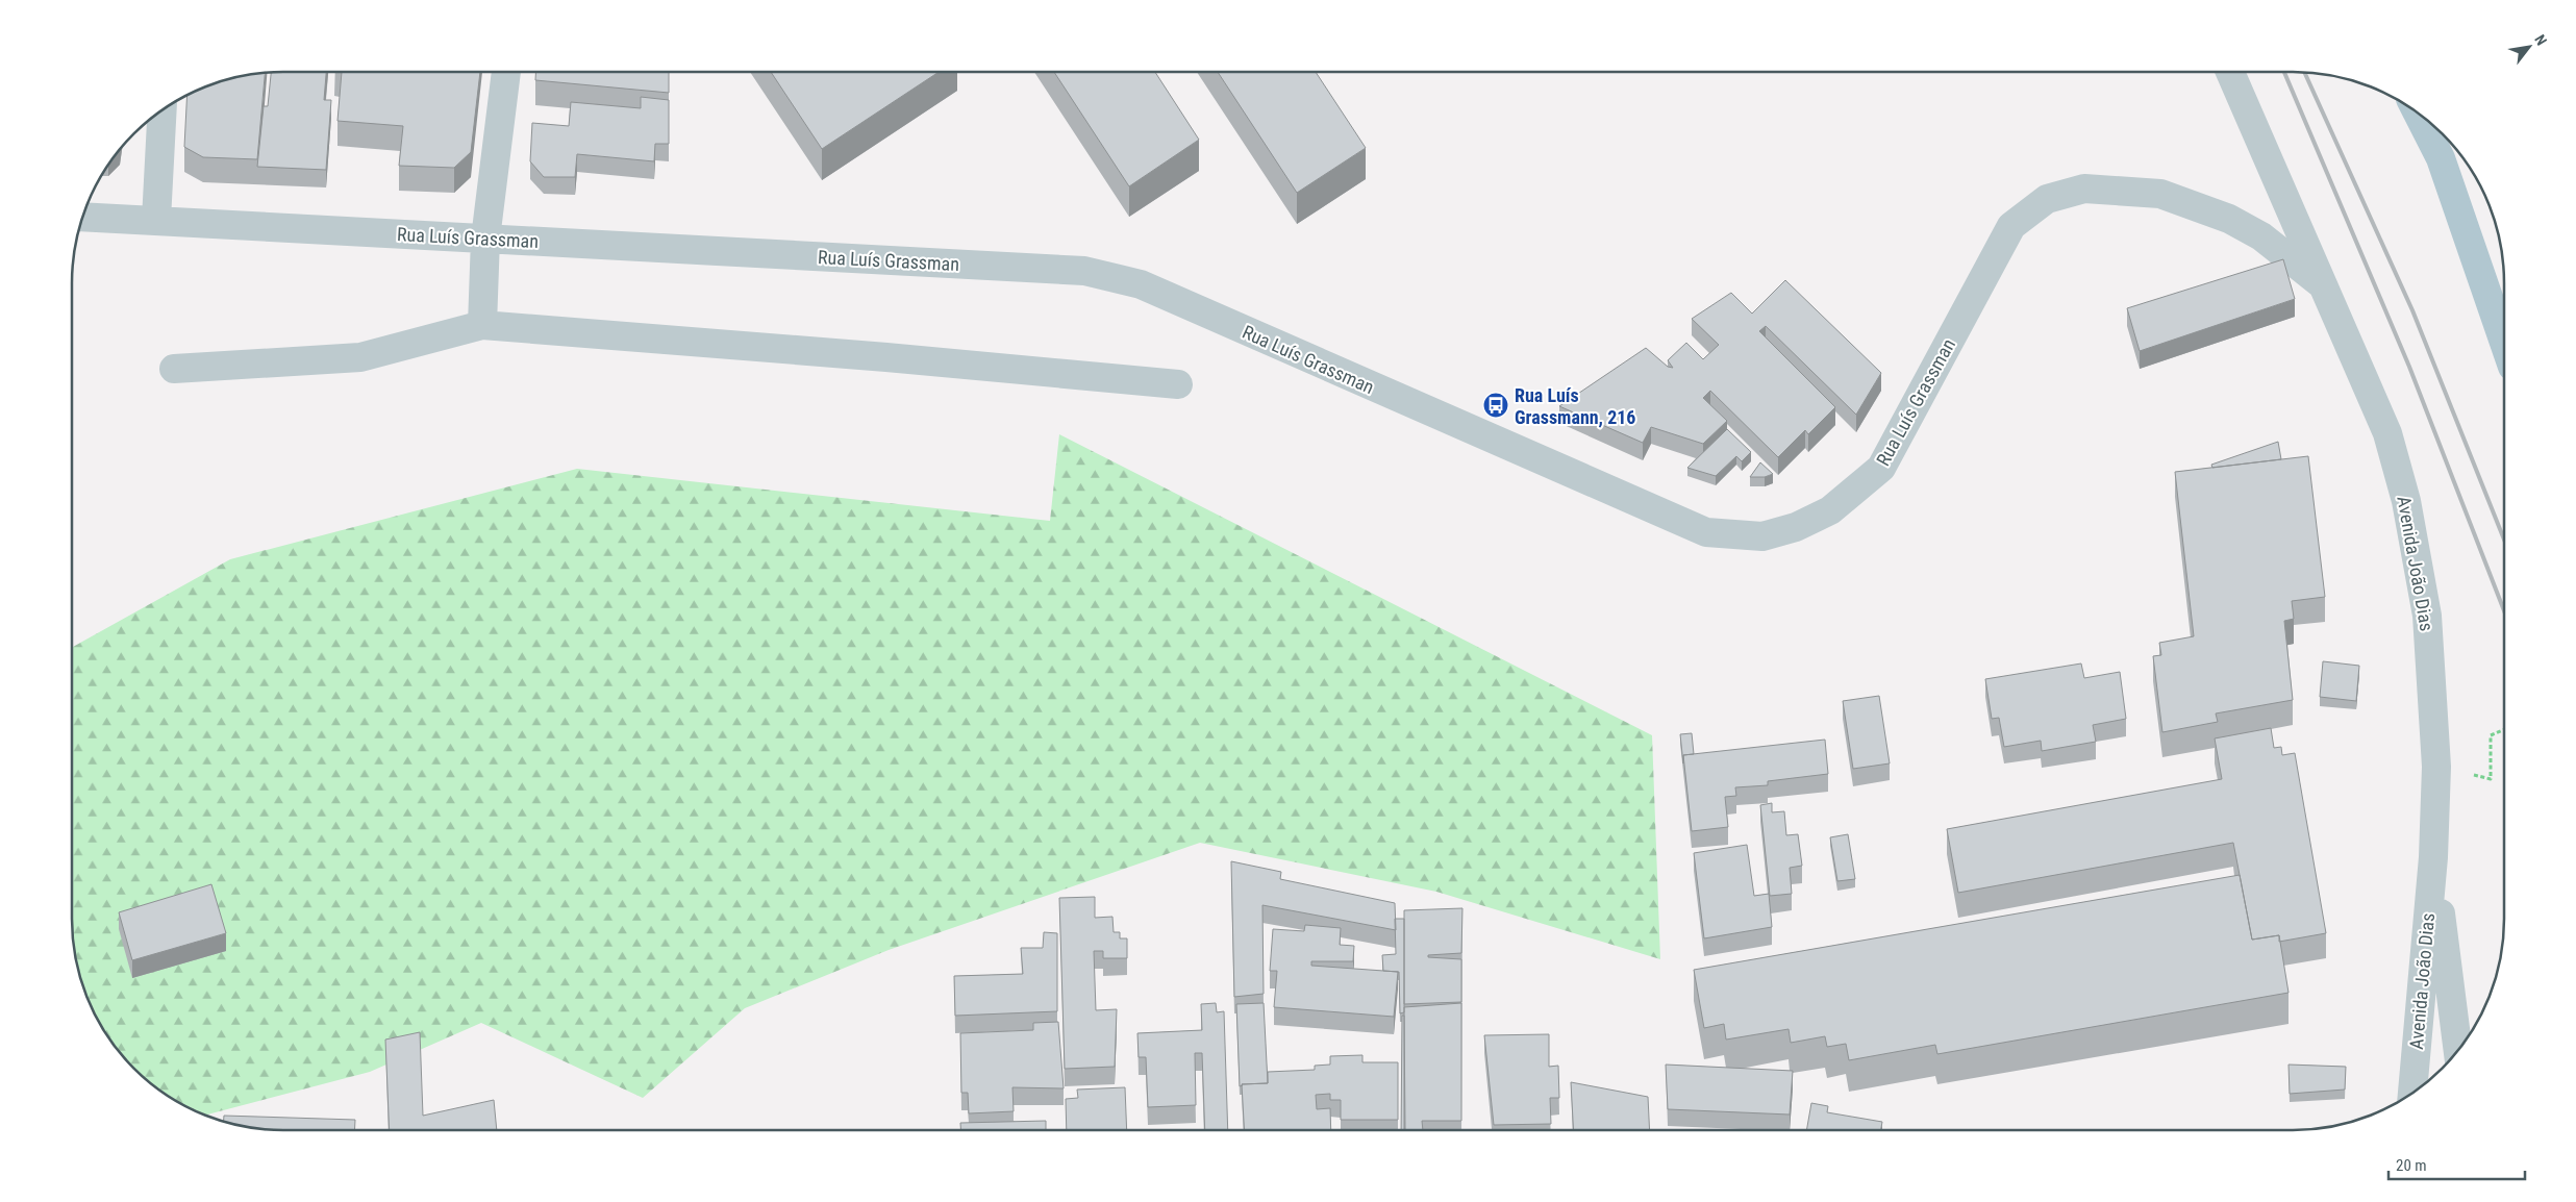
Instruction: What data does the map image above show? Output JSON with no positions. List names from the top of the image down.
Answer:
{
  "streets": {
    "street": ["Rua Luís Grassman", "Avenida João Dias"]
  },
  "crossings": [
    ["Rua Luís Grassman", "Avenida João Dias"]
  ],
  "places": {
    "bus stop": ["Rua Luís Grassmann, 216"]
  },
  "scale_bar": "20 m",
  "north": "top right"
}
